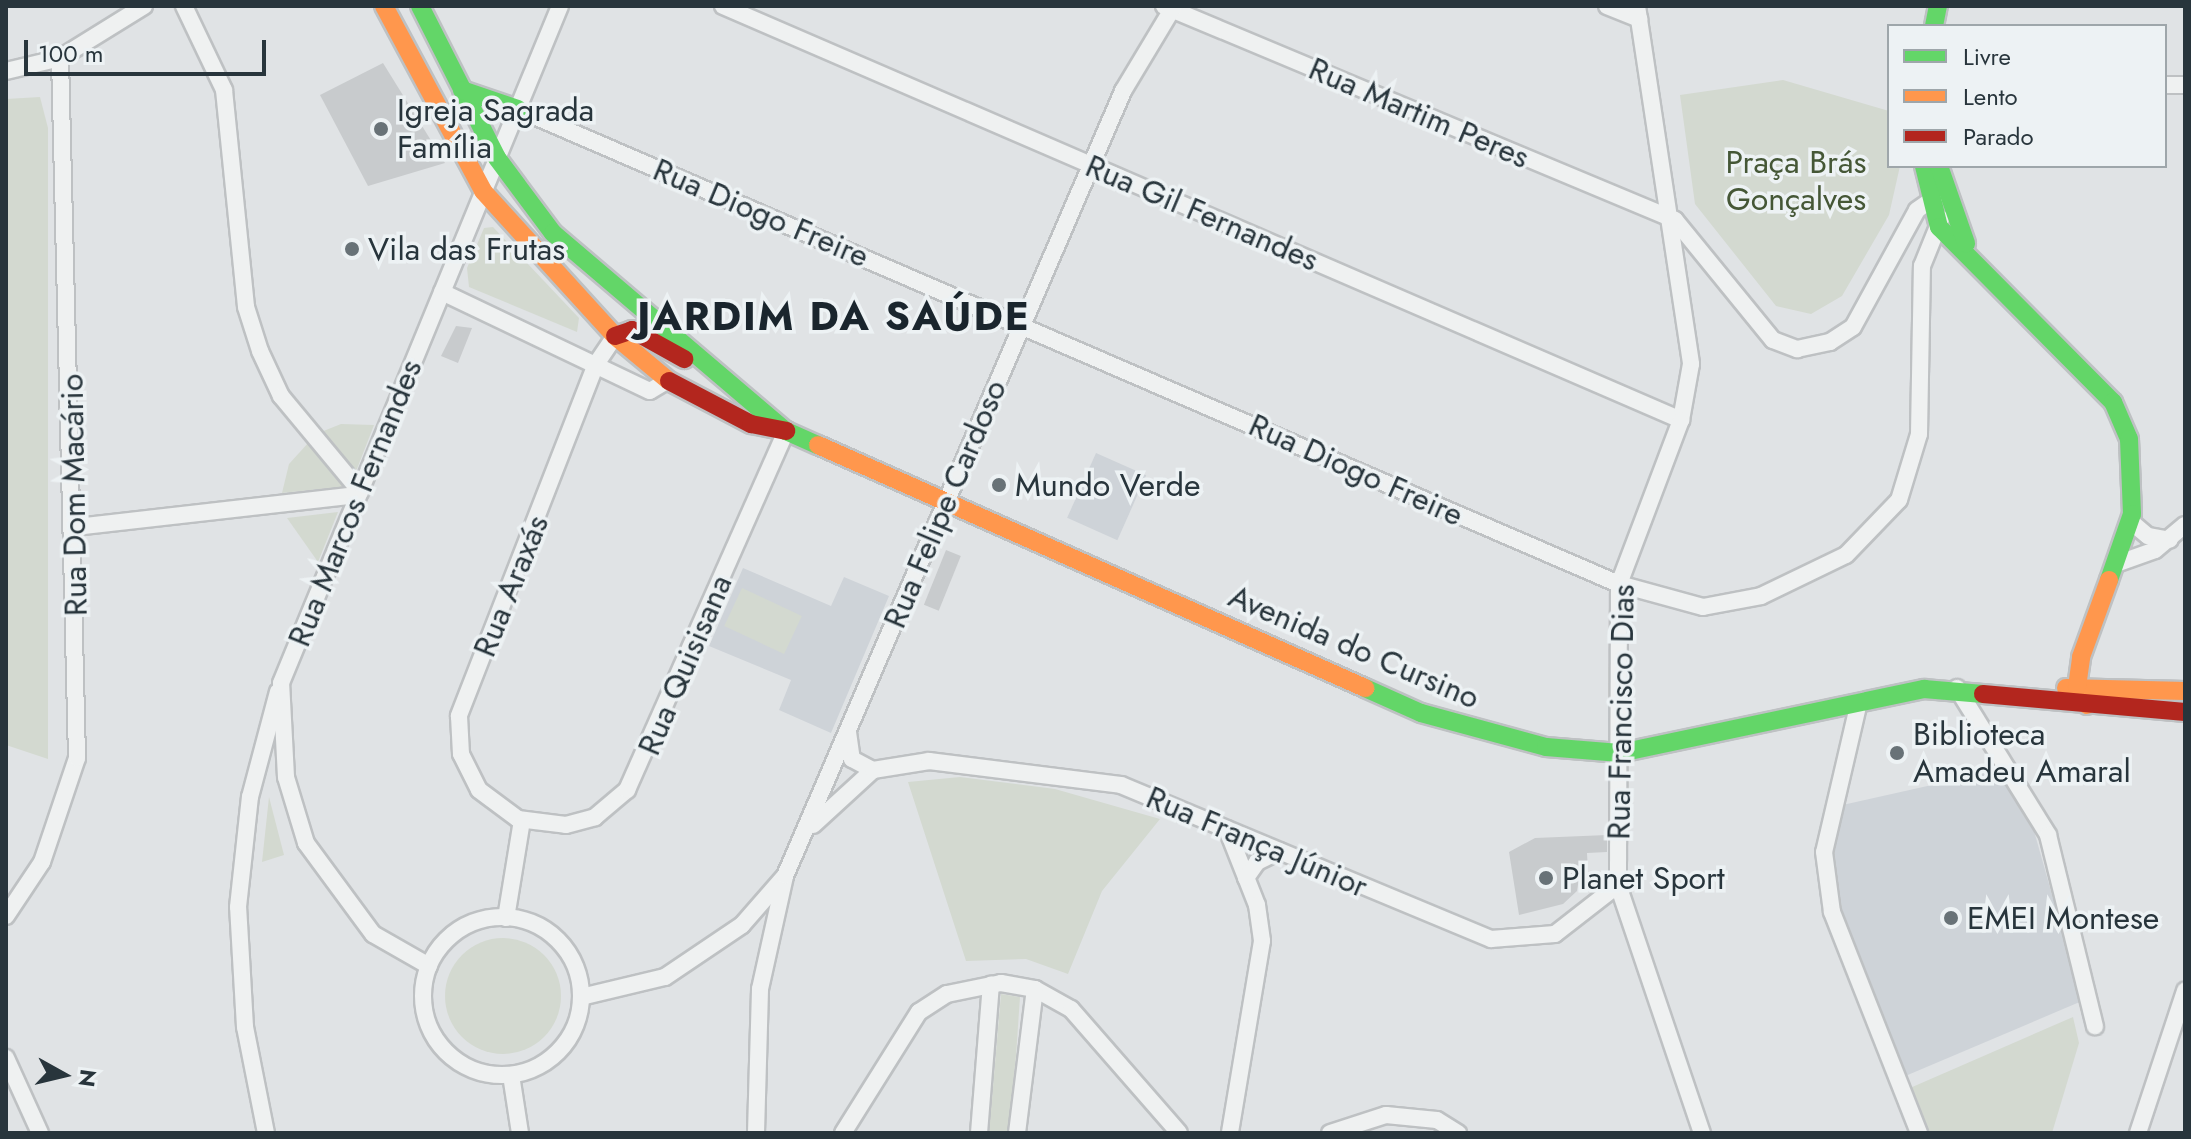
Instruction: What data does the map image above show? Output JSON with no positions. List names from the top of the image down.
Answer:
{
  "streets": {
    "main road": ["Avenida do Cursino"],
    "street": [
      "Rua Martim Peres",
      "Rua Diogo Freire",
      "Rua Gil Fernandes",
      "Rua Dom Macário",
      "Rua Marcos Fernandes",
      "Rua Felipe Cardoso",
      "Rua Araxás",
      "Rua Quisisana",
      "Rua Francisco Dias",
      "Rua França Júnior"
    ]
  },
  "crossings": [
    ["Rua Martim Peres", "Rua Felipe Cardoso"],
    ["Rua Martim Peres", "Rua Francisco Dias"],
    ["Rua Diogo Freire", "Rua Marcos Fernandes"],
    ["Rua Diogo Freire", "Rua Felipe Cardoso"],
    ["Rua Diogo Freire", "Rua Francisco Dias"],
    ["Rua Gil Fernandes", "Rua Felipe Cardoso"],
    ["Rua Gil Fernandes", "Rua Francisco Dias"],
    ["Rua Marcos Fernandes", "Rua Felipe Cardoso"],
    ["Rua Marcos Fernandes", "Avenida do Cursino"],
    ["Rua Felipe Cardoso", "Avenida do Cursino"],
    ["Rua Felipe Cardoso", "Rua França Júnior"],
    ["Rua Araxás", "Avenida do Cursino"],
    ["Rua Araxás", "Rua Quisisana"],
    ["Avenida do Cursino", "Rua Quisisana"],
    ["Avenida do Cursino", "Rua Francisco Dias"],
    ["Rua Francisco Dias", "Rua França Júnior"]
  ],
  "districts": ["JARDIM DA SAÚDE"],
  "parks": ["Praça Brás Gonçalves"],
  "places": [
    "Igreja Sagrada Família",
    "Vila das Frutas",
    "Mundo Verde",
    "Biblioteca Amadeu Amaral",
    "Planet Sport",
    "EMEI Montese"
  ],
  "legend": ["Livre", "Lento", "Parado"],
  "scale_bar": "100 m",
  "north": "right"
}
